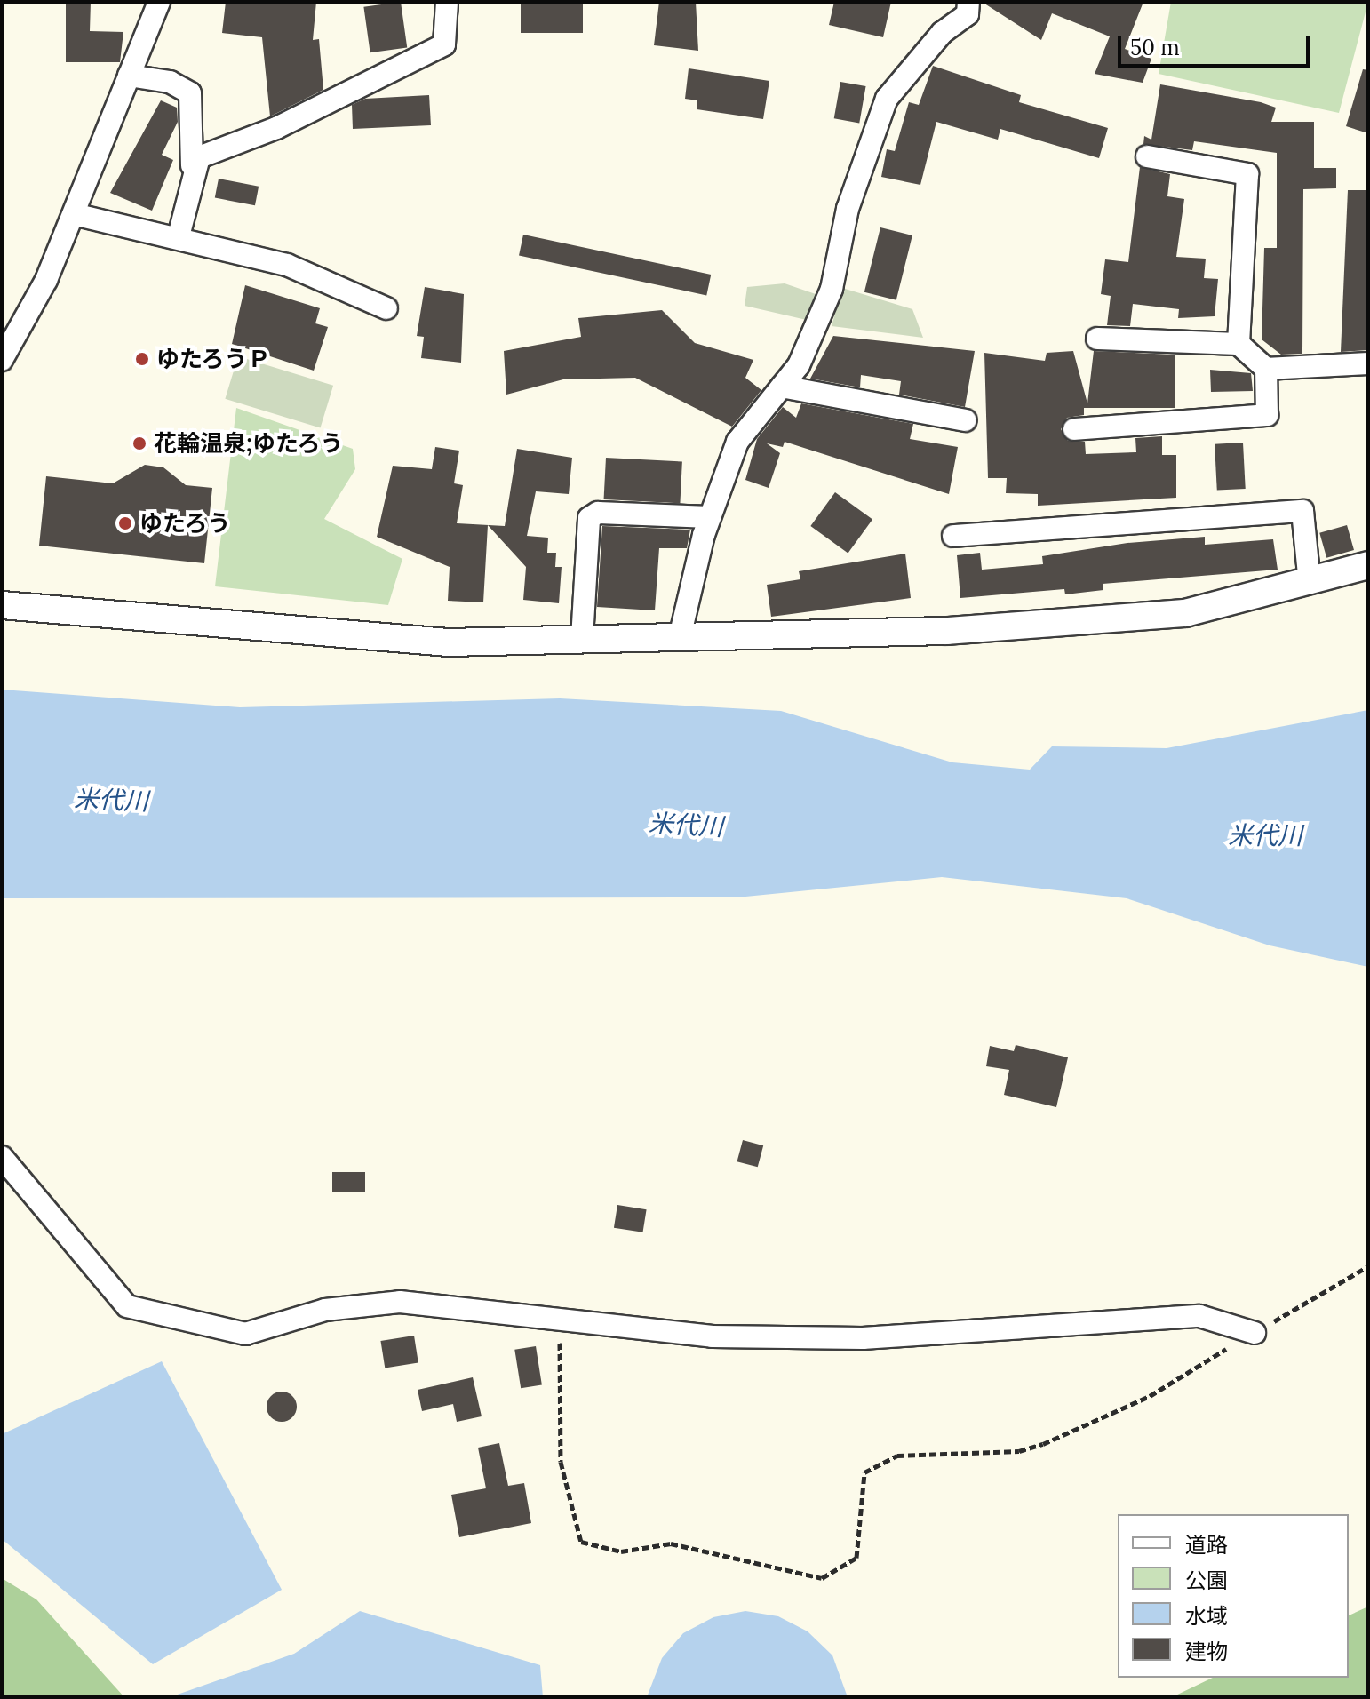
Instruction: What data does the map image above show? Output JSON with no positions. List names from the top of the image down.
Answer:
{
  "water": ["米代川"],
  "places": ["ゆたろうＰ", "花輪温泉;ゆたろう", "ゆたろう"],
  "legend": [
    "道路",
    "公園",
    "水域",
    "建物"
  ],
  "scale_bar": "50 m"
}
